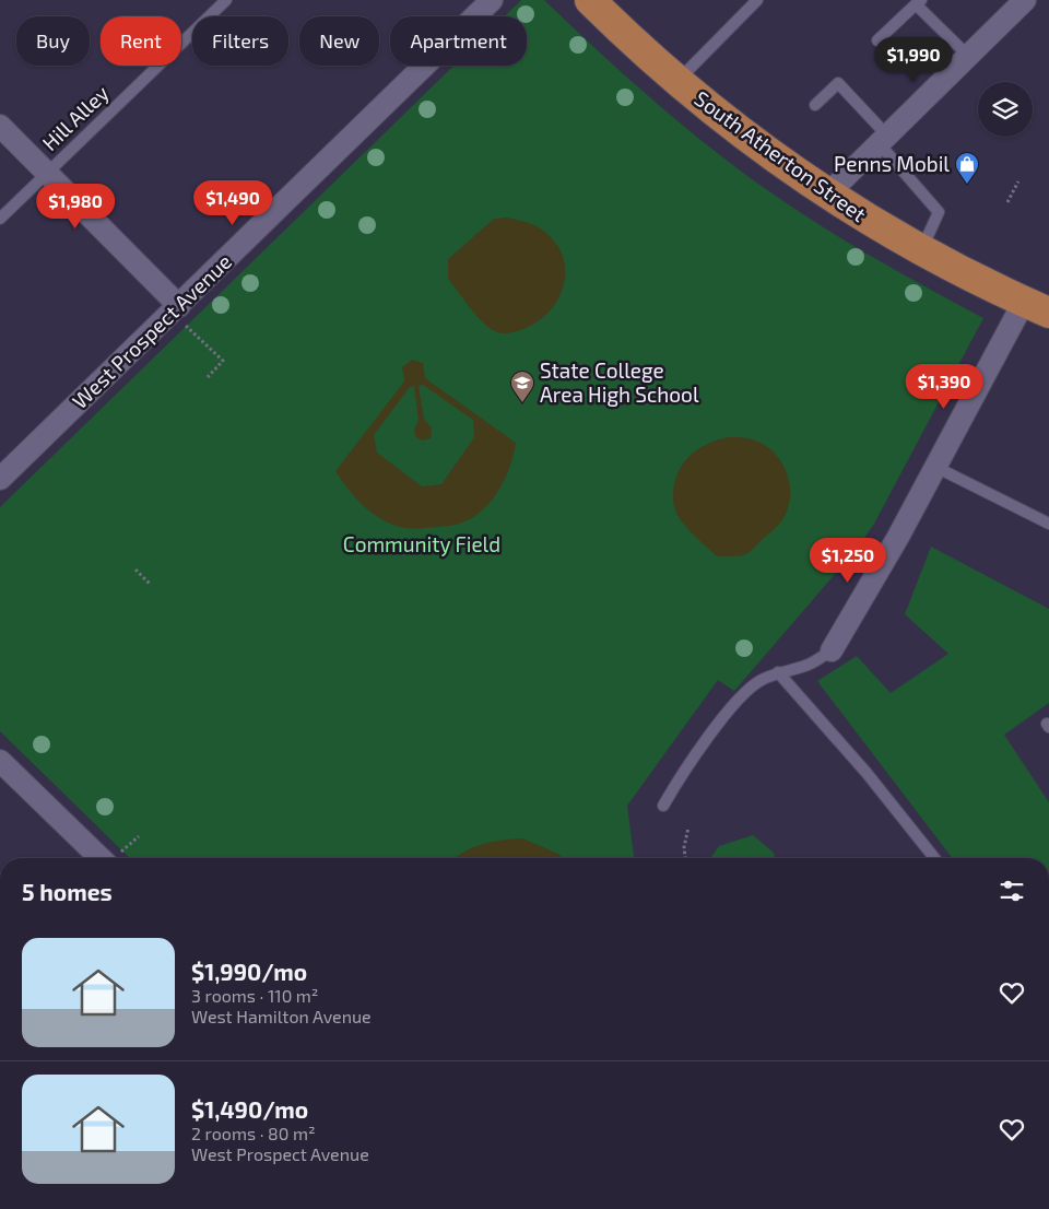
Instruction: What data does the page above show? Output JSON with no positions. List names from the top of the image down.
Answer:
{
  "streets": {
    "main road": ["South Atherton Street"],
    "street": ["West Prospect Avenue"],
    "lane": ["Hill Alley"]
  },
  "parks": ["Community Field"],
  "places": {
    "shop": ["Penns Mobil"],
    "school or university": ["State College Area High School"]
  },
  "page": {
    "chip": [
      "Buy",
      "Rent",
      "Filters",
      "New",
      "Apartment"
    ],
    "price": [
      "$1,990",
      "$1,490",
      "$1,980",
      "$1,390",
      "$1,250"
    ],
    "heading": "5 homes",
    "list": [
      {
        "name": "$1,990/mo",
        "note": "3 rooms · 110 m² · West Hamilton Avenue"
      },
      {
        "name": "$1,490/mo",
        "note": "2 rooms · 80 m² · West Prospect Avenue"
      }
    ]
  }
}
